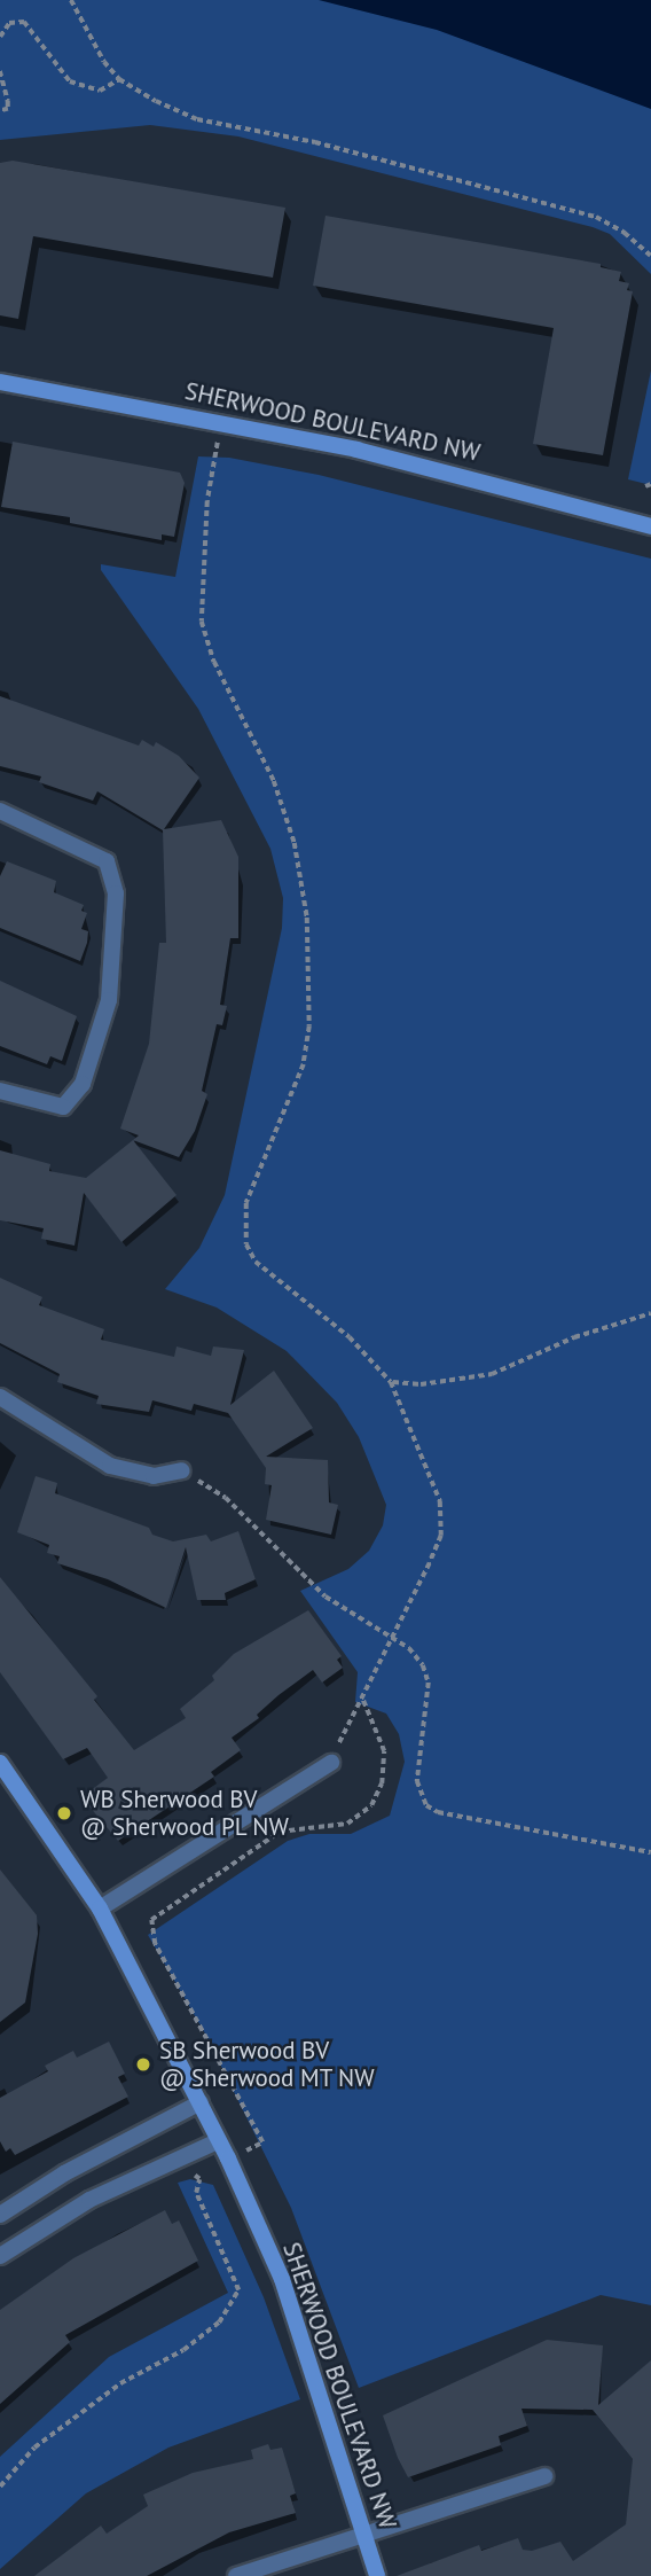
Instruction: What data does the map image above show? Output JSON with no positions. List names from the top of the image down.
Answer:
{
  "streets": {
    "street": ["SHERWOOD BOULEVARD NW"]
  },
  "places": ["WB Sherwood BV @ Sherwood PL NW", "SB Sherwood BV @ Sherwood MT NW"]
}
